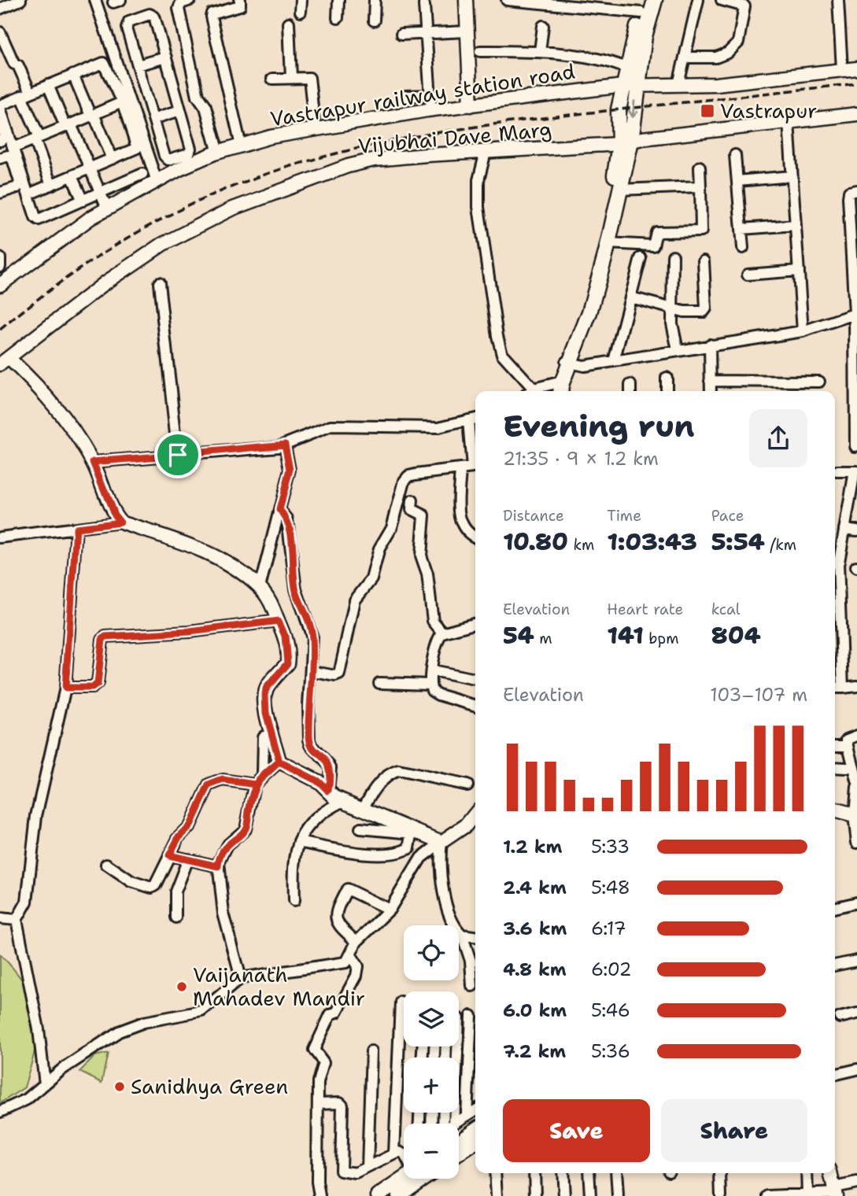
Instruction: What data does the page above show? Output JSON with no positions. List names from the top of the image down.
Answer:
{
  "streets": {
    "street": ["Vastrapur railway station road", "Vijubhai Dave Marg"]
  },
  "places": {
    "transit": ["Vastrapur"],
    "other": ["Vaijanath Mahadev Mandir", "Sanidhya Green"]
  },
  "page": {
    "heading": ["Evening run", "21:35 · 9 × 1.2 km"],
    "stats": [
      ["Distance", "10.80 km"],
      ["Time", "1:03:43"],
      ["Pace", "5:54 /km"],
      ["Elevation", "54 m"],
      ["Heart rate", "141 bpm"],
      ["kcal", "804"]
    ],
    "chart": ["Elevation", "103–107 m"],
    "list": [
      {
        "name": "1.2 km",
        "note": "5:33"
      },
      {
        "name": "2.4 km",
        "note": "5:48"
      },
      {
        "name": "3.6 km",
        "note": "6:17"
      },
      {
        "name": "4.8 km",
        "note": "6:02"
      },
      {
        "name": "6.0 km",
        "note": "5:46"
      },
      {
        "name": "7.2 km",
        "note": "5:36"
      }
    ],
    "map_buttons": ["+", "−"],
    "buttons": ["Save", "Share"]
  }
}
